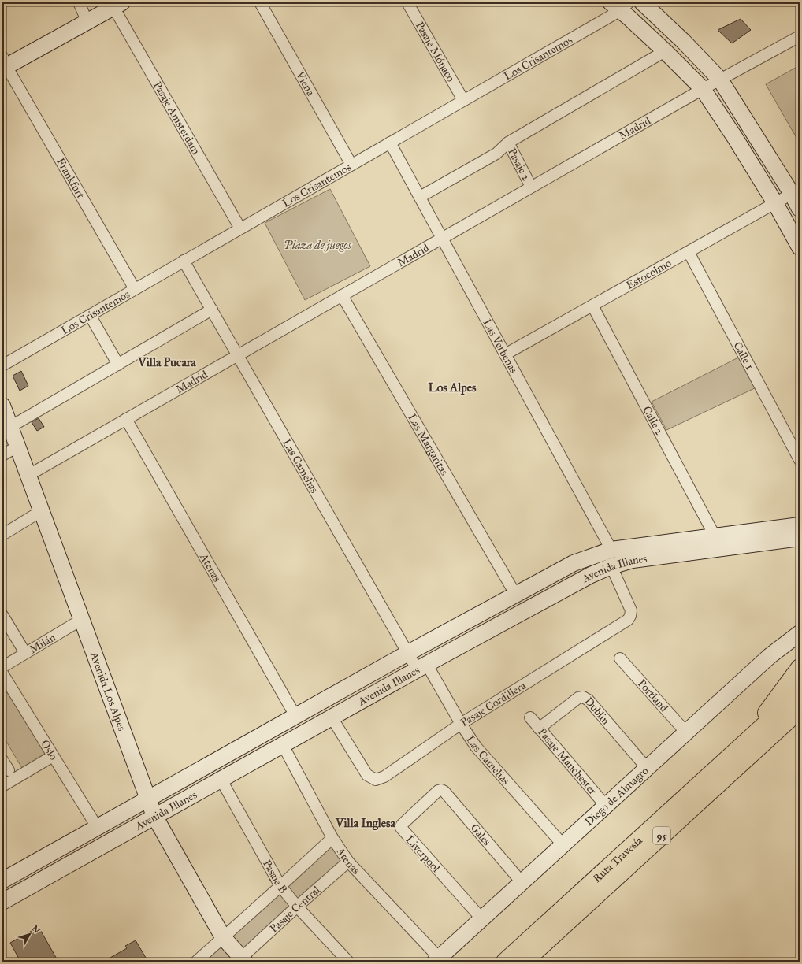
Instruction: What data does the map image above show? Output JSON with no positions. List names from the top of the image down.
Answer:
{
  "streets": {
    "highway": ["95", "Ruta Travesía"],
    "main road": ["Avenida Illanes", "Avenida Los Alpes", "Diego de Almagro"],
    "street": [
      "Pasaje Mónaco",
      "Los Crisantemos",
      "Viena",
      "Pasaje Amsterdam",
      "Madrid",
      "Pasaje 2",
      "Frankfurt",
      "Estocolmo",
      "Las Verbenas",
      "Calle 1",
      "Calle 2",
      "Las Margaritas",
      "Las Camelias",
      "Atenas",
      "Milán",
      "Portland",
      "Pasaje Cordillera",
      "Dublin",
      "Oslo",
      "Pasaje Manchester",
      "Gales",
      "Liverpool",
      "Pasaje B",
      "Pasaje Central"
    ]
  },
  "crossings": [
    ["Pasaje Mónaco", "Los Crisantemos"],
    ["Los Crisantemos", "Viena"],
    ["Los Crisantemos", "Pasaje Amsterdam"],
    ["Los Crisantemos", "Frankfurt"],
    ["Los Crisantemos", "Las Verbenas"],
    ["Los Crisantemos", "Las Camelias"],
    ["Madrid", "Pasaje 2"],
    ["Madrid", "Las Verbenas"],
    ["Madrid", "Las Margaritas"],
    ["Madrid", "Las Camelias"],
    ["Madrid", "Atenas"],
    ["Madrid", "Avenida Los Alpes"],
    ["Estocolmo", "Las Verbenas"],
    ["Estocolmo", "Calle 1"],
    ["Estocolmo", "Calle 2"],
    ["Las Verbenas", "Avenida Illanes"],
    ["Calle 2", "Avenida Illanes"],
    ["Las Margaritas", "Avenida Illanes"],
    ["Las Camelias", "Avenida Illanes"],
    ["Las Camelias", "Pasaje Cordillera"],
    ["Las Camelias", "Diego de Almagro"],
    ["Atenas", "Avenida Illanes"],
    ["Atenas", "Diego de Almagro"],
    ["Atenas", "Pasaje Central"],
    ["Avenida Illanes", "Avenida Los Alpes"],
    ["Avenida Illanes", "Pasaje Cordillera"],
    ["Avenida Illanes", "Oslo"],
    ["Avenida Illanes", "Pasaje B"],
    ["Milán", "Avenida Los Alpes"],
    ["Avenida Los Alpes", "Pasaje Central"],
    ["Portland", "Diego de Almagro"],
    ["Dublin", "Pasaje Manchester"],
    ["Dublin", "Diego de Almagro"],
    ["Pasaje Manchester", "Diego de Almagro"],
    ["Diego de Almagro", "Gales"],
    ["Diego de Almagro", "Liverpool"],
    ["Gales", "Liverpool"],
    ["Pasaje B", "Pasaje Central"]
  ],
  "districts": ["Villa Pucara", "Los Alpes", "Villa Inglesa"],
  "parks": ["Plaza de juegos"],
  "north": "top right"
}
